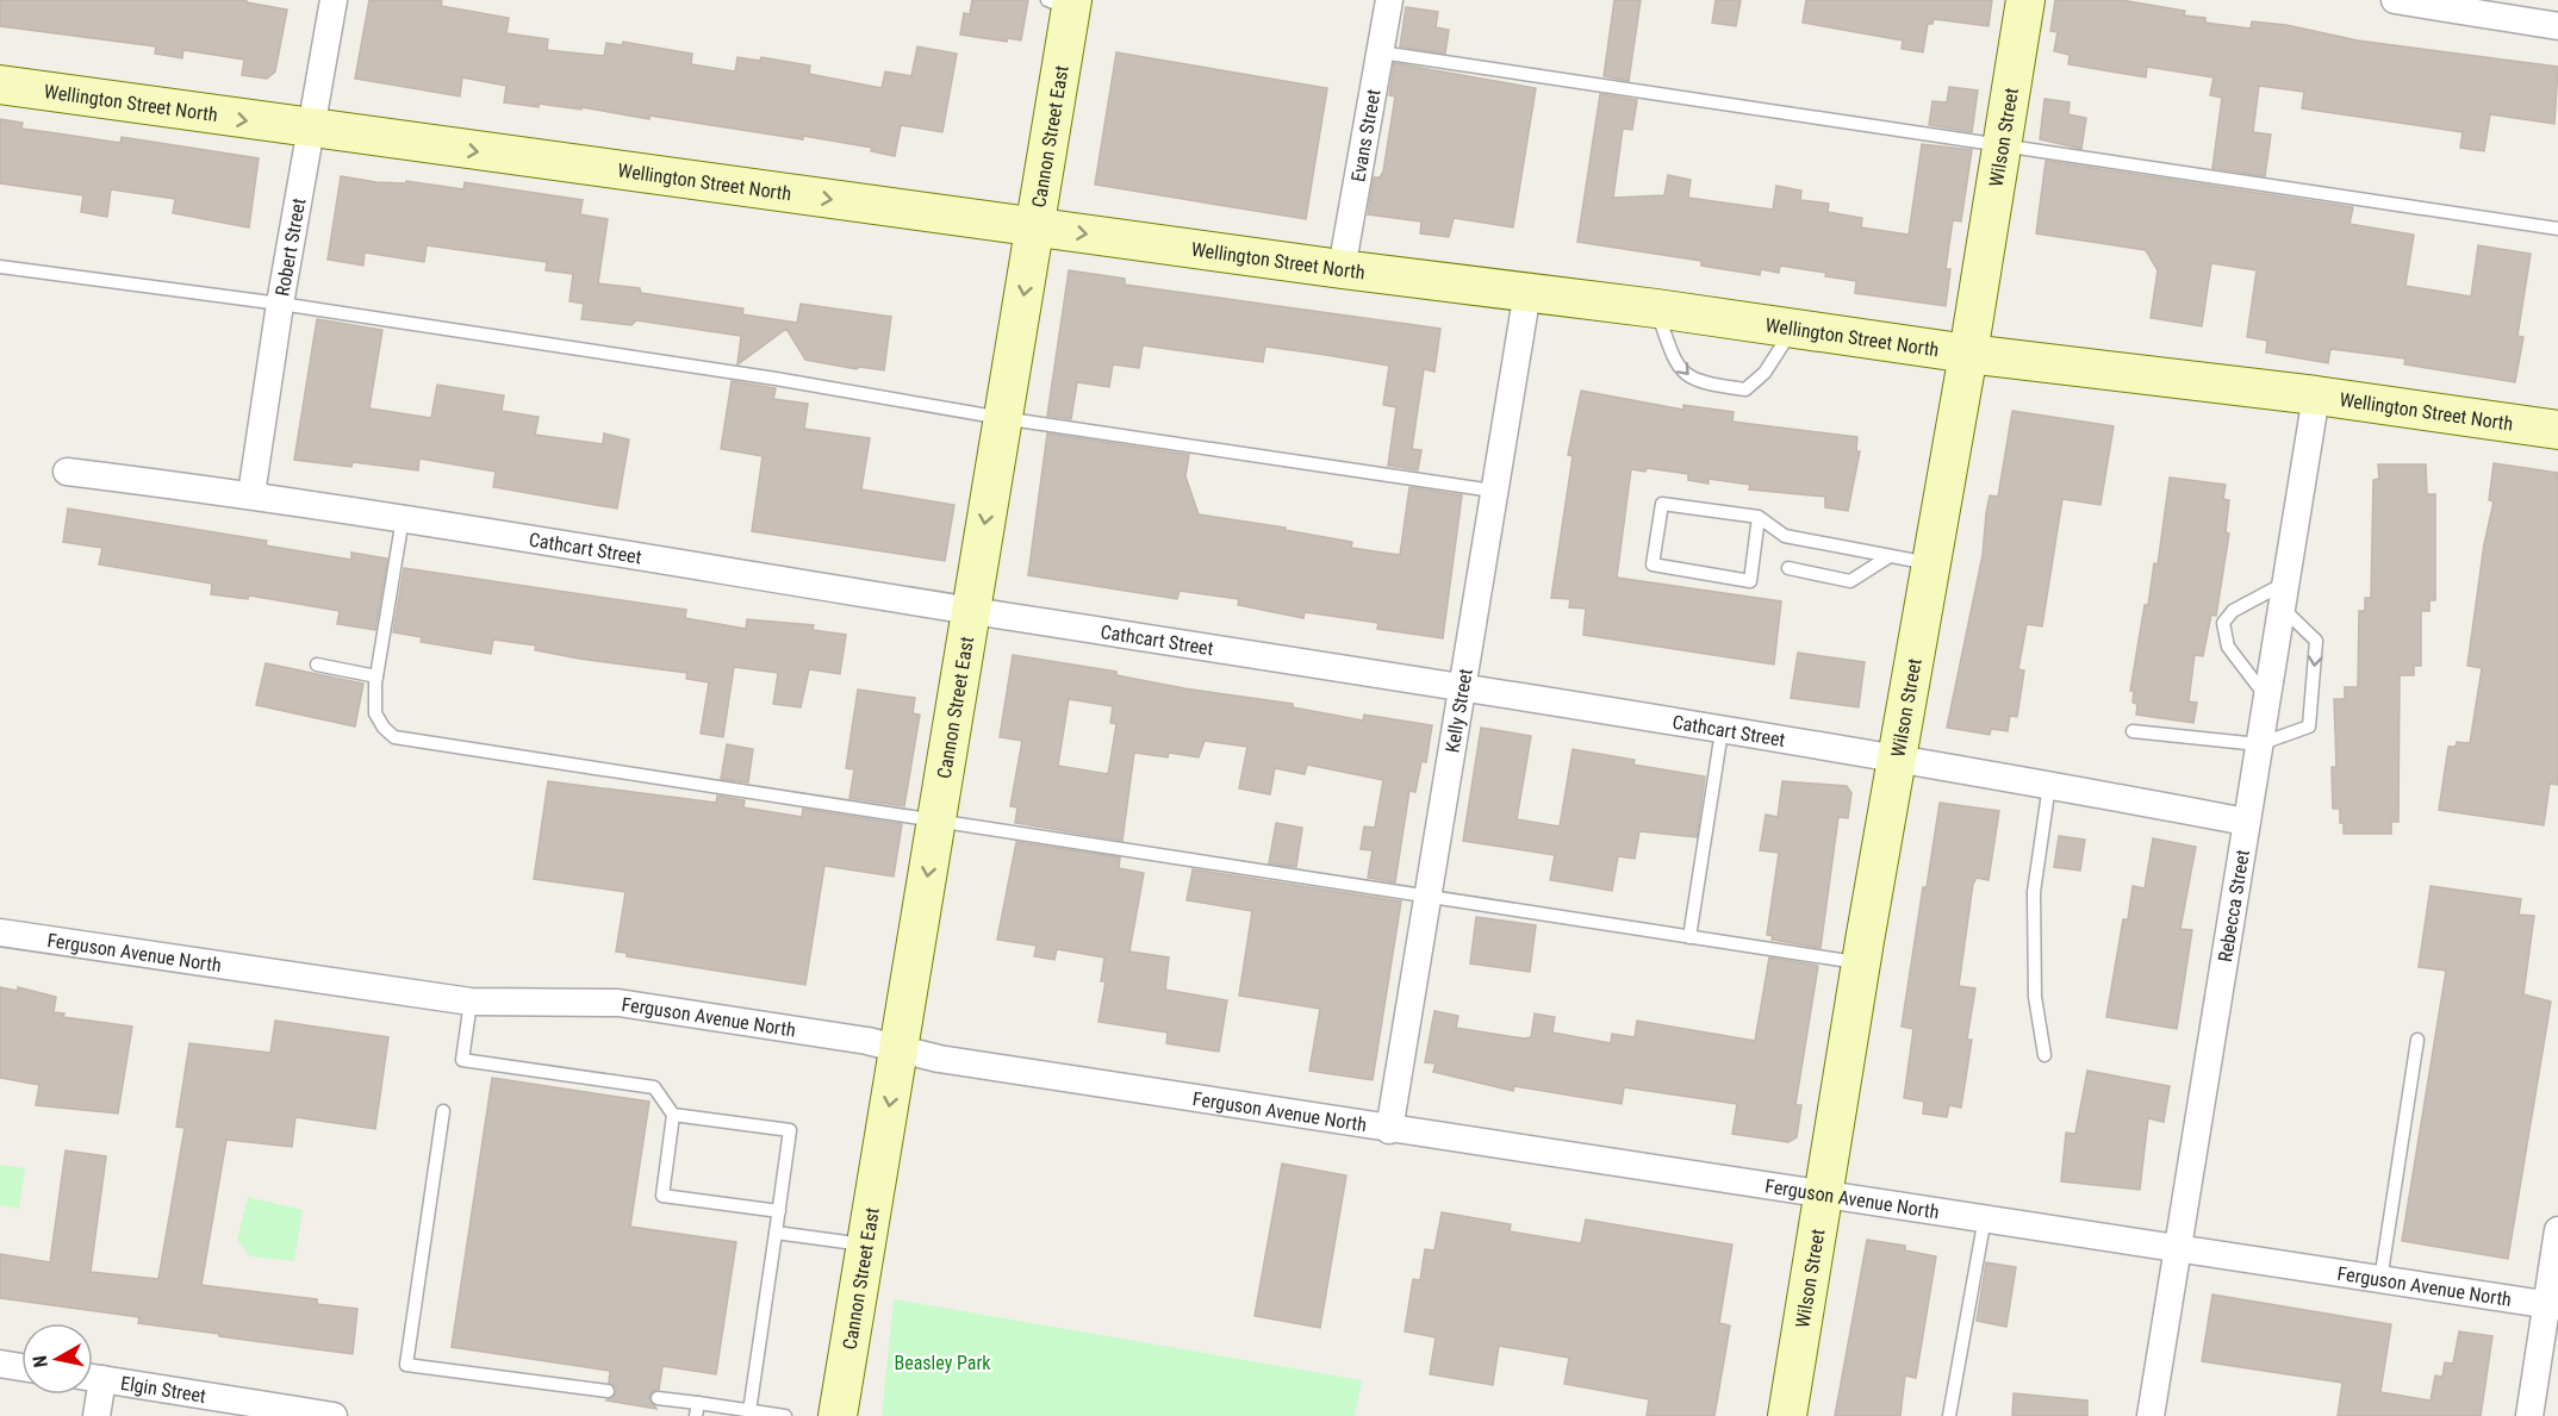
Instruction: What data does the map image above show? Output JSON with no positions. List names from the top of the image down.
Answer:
{
  "streets": {
    "main road": ["Wellington Street North", "Cannon Street East", "Wilson Street"],
    "street": [
      "Evans Street",
      "Robert Street",
      "Cathcart Street",
      "Kelly Street",
      "Rebecca Street",
      "Ferguson Avenue North",
      "Elgin Street"
    ]
  },
  "crossings": [
    ["Wellington Street North", "Evans Street"],
    ["Wellington Street North", "Cannon Street East"],
    ["Wellington Street North", "Wilson Street"],
    ["Wellington Street North", "Robert Street"],
    ["Wellington Street North", "Kelly Street"],
    ["Wellington Street North", "Rebecca Street"],
    ["Cannon Street East", "Cathcart Street"],
    ["Cannon Street East", "Ferguson Avenue North"],
    ["Wilson Street", "Cathcart Street"],
    ["Wilson Street", "Ferguson Avenue North"],
    ["Robert Street", "Cathcart Street"],
    ["Cathcart Street", "Kelly Street"],
    ["Cathcart Street", "Rebecca Street"],
    ["Kelly Street", "Ferguson Avenue North"],
    ["Rebecca Street", "Ferguson Avenue North"]
  ],
  "one_way": ["Wellington Street North", "Cannon Street East"],
  "parks": ["Beasley Park"],
  "north": "left"
}
